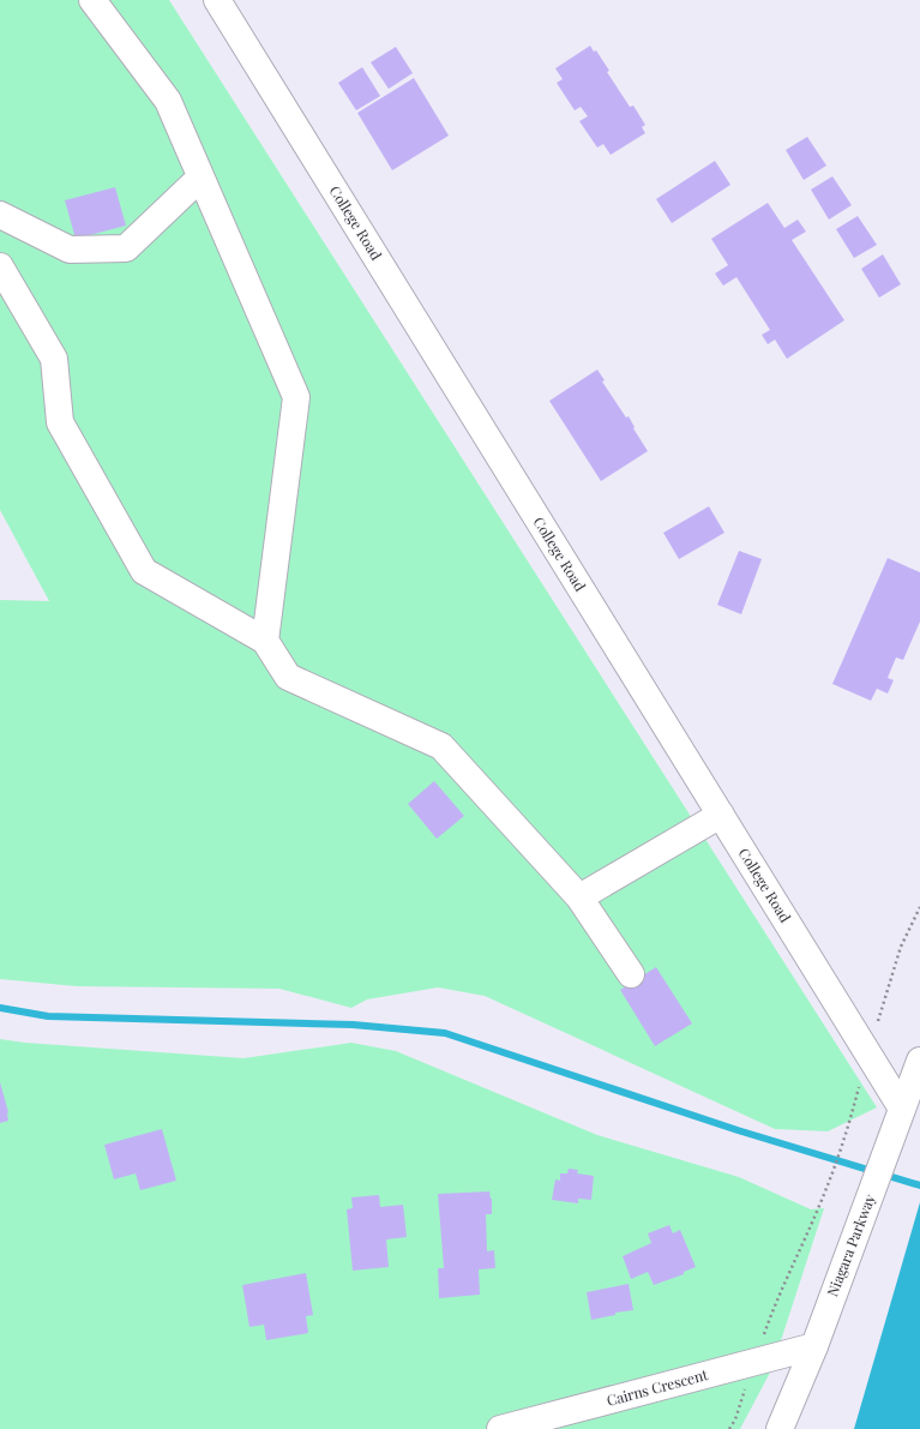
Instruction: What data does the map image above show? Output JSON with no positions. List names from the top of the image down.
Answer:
{
  "streets": {
    "street": ["College Road", "Niagara Parkway", "Cairns Crescent"]
  },
  "crossings": [
    ["College Road", "Niagara Parkway"],
    ["Niagara Parkway", "Cairns Crescent"]
  ]
}
